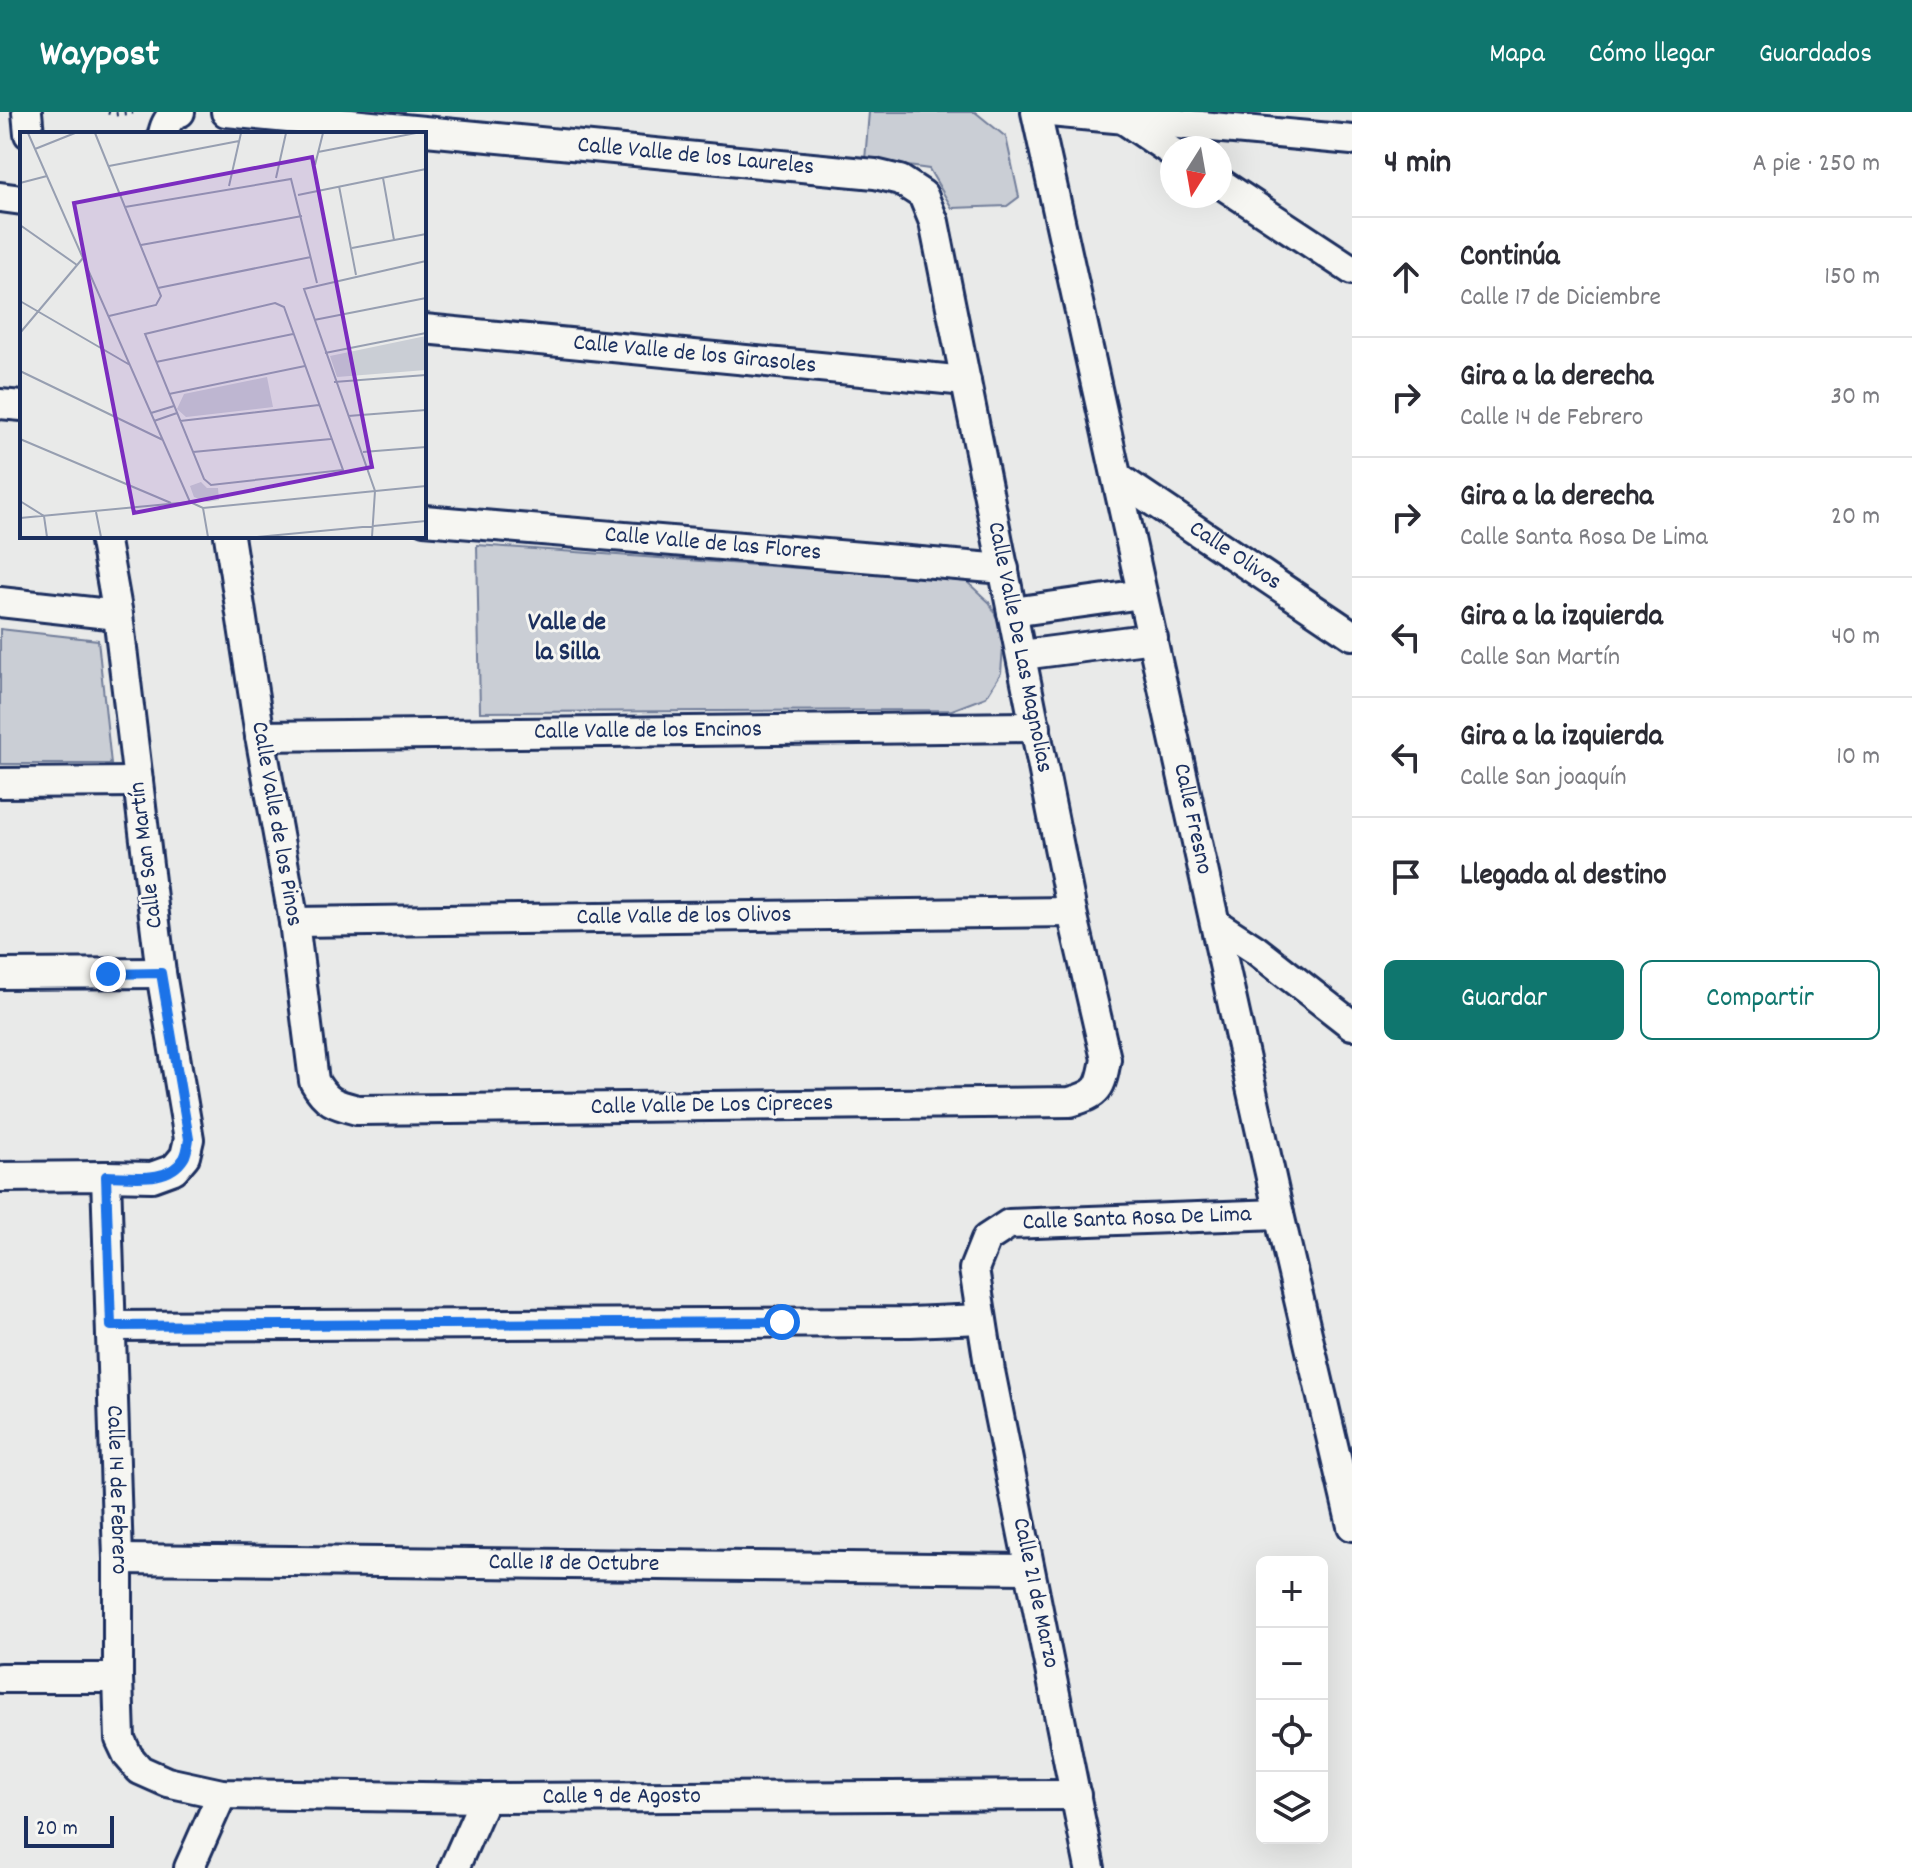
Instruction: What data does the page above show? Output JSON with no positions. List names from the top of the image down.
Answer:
{
  "streets": {
    "street": [
      "Calle Valle de los Laureles",
      "Calle Valle de los Girasoles",
      "Calle Valle de las Flores",
      "Calle Olivos",
      "Calle Valle De Las Magnolias",
      "Calle Valle de los Encinos",
      "Calle Fresno",
      "Calle Valle de los Pinos",
      "Calle San Martín",
      "Calle Valle de los Olivos",
      "Calle Valle De Los Cipreces",
      "Calle Santa Rosa De Lima",
      "Calle 14 de Febrero",
      "Calle 18 de Octubre",
      "Calle 21 de Marzo",
      "Calle 9 de Agosto"
    ]
  },
  "crossings": [
    ["Calle Valle de los Laureles", "Calle Valle De Las Magnolias"],
    ["Calle Valle de los Girasoles", "Calle Valle De Las Magnolias"],
    ["Calle Valle de las Flores", "Calle Valle De Las Magnolias"],
    ["Calle Olivos", "Calle Fresno"],
    ["Calle Valle De Las Magnolias", "Calle Valle de los Encinos"],
    ["Calle Valle De Las Magnolias", "Calle Valle de los Olivos"],
    ["Calle Valle De Las Magnolias", "Calle Valle De Los Cipreces"],
    ["Calle Valle de los Encinos", "Calle Valle de los Pinos"],
    ["Calle Fresno", "Calle Santa Rosa De Lima"],
    ["Calle Valle de los Pinos", "Calle Valle de los Olivos"],
    ["Calle Valle de los Pinos", "Calle Valle De Los Cipreces"],
    ["Calle San Martín", "Calle 14 de Febrero"],
    ["Calle Santa Rosa De Lima", "Calle 21 de Marzo"],
    ["Calle 14 de Febrero", "Calle 18 de Octubre"],
    ["Calle 14 de Febrero", "Calle 9 de Agosto"],
    ["Calle 18 de Octubre", "Calle 21 de Marzo"],
    ["Calle 21 de Marzo", "Calle 9 de Agosto"]
  ],
  "districts": ["Valle de la Silla"],
  "scale_bar": "20 m",
  "north": "bottom",
  "page": {
    "header": "Waypost",
    "nav": ["Mapa", "Cómo llegar", "Guardados"],
    "heading": ["4 min", "A pie · 250 m"],
    "list": [
      ["Continúa", "Calle 17 de Diciembre", "150 m"],
      ["Gira a la derecha", "Calle 14 de Febrero", "30 m"],
      ["Gira a la derecha", "Calle Santa Rosa De Lima", "20 m"],
      ["Gira a la izquierda", "Calle San Martín", "40 m"],
      ["Gira a la izquierda", "Calle San joaquín", "10 m"],
      "Llegada al destino"
    ],
    "buttons": ["Guardar", "Compartir"],
    "map_buttons": ["+", "−"],
    "scale": "20 m"
  }
}
